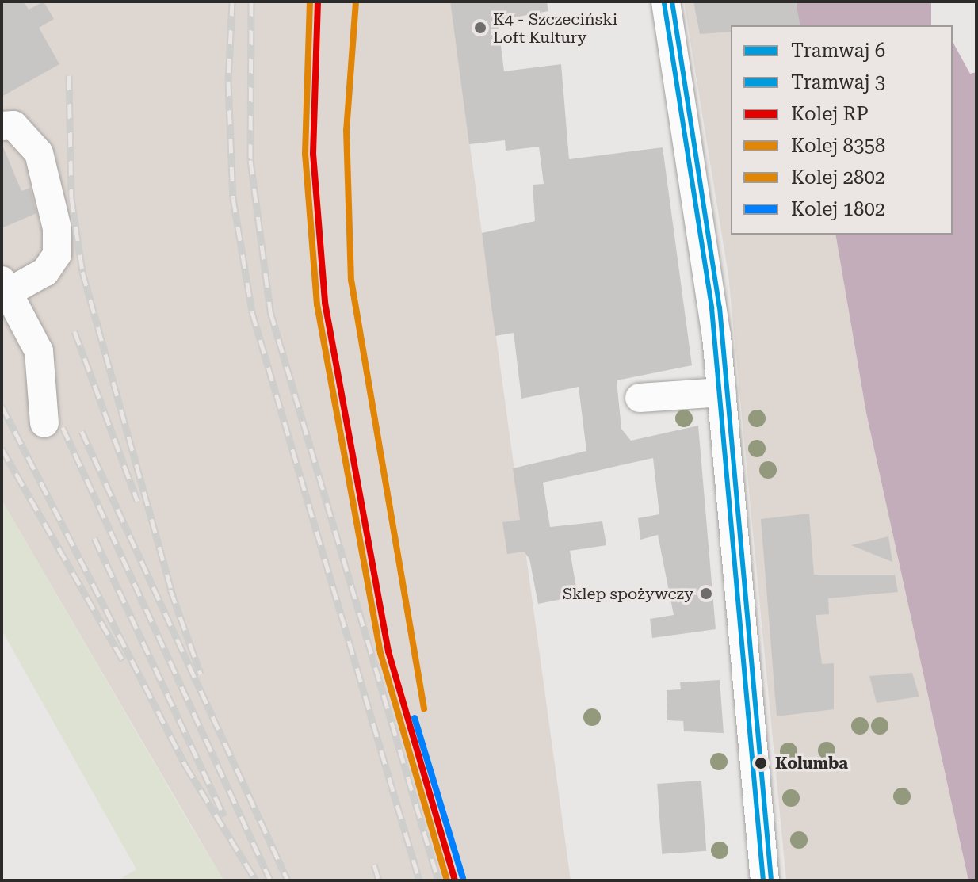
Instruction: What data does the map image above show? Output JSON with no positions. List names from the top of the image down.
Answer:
{
  "places": ["K4 - Szczeciński Loft Kultury", "Sklep spożywczy", "Kolumba"],
  "lines": [
    "tram line 6",
    "rail line RP",
    "rail line 8358",
    "rail line 2802",
    "tram line 3",
    "rail line 1802"
  ],
  "legend": [
    "Tramwaj 6",
    "Tramwaj 3",
    "Kolej RP",
    "Kolej 8358",
    "Kolej 2802",
    "Kolej 1802"
  ]
}
